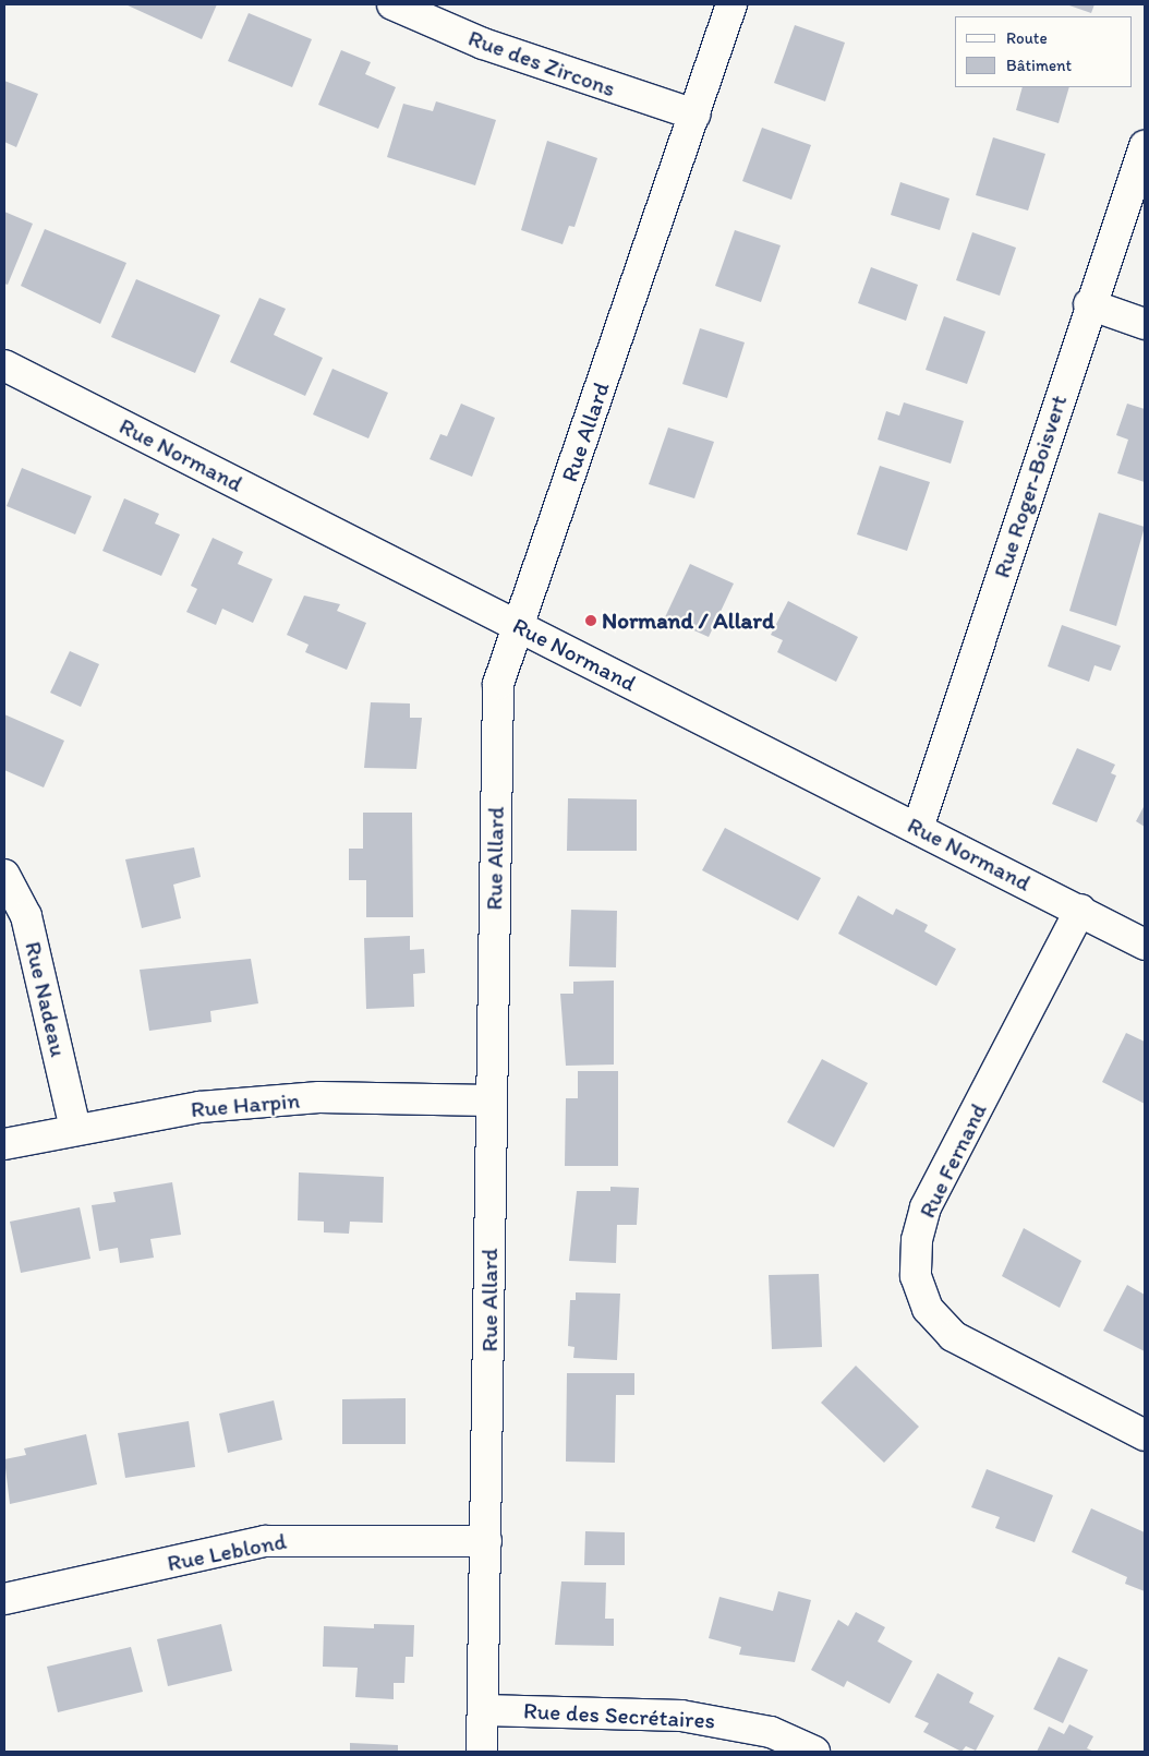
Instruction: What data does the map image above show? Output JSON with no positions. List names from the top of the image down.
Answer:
{
  "streets": {
    "street": [
      "Rue des Zircons",
      "Rue Allard",
      "Rue Normand",
      "Rue Roger-Boisvert",
      "Rue Nadeau",
      "Rue Harpin",
      "Rue Fernand",
      "Rue Leblond",
      "Rue des Secrétaires"
    ]
  },
  "crossings": [
    ["Rue des Zircons", "Rue Allard"],
    ["Rue Allard", "Rue Normand"],
    ["Rue Allard", "Rue Harpin"],
    ["Rue Allard", "Rue Leblond"],
    ["Rue Allard", "Rue des Secrétaires"],
    ["Rue Normand", "Rue Roger-Boisvert"],
    ["Rue Normand", "Rue Fernand"],
    ["Rue Nadeau", "Rue Harpin"]
  ],
  "places": ["Normand / Allard"],
  "legend": ["Route", "Bâtiment"]
}
